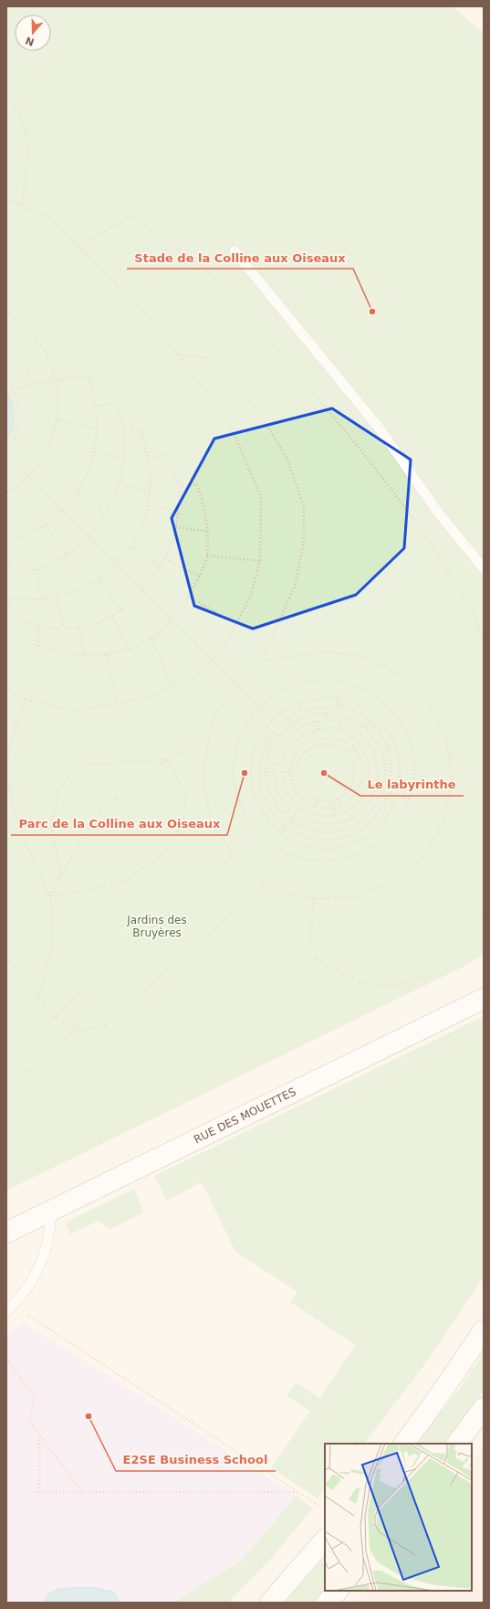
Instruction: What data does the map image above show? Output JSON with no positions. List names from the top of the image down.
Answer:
{
  "streets": {
    "street": ["RUE DES MOUETTES"]
  },
  "parks": ["Jardins des Bruyères"],
  "places": [
    "Stade de la Colline aux Oiseaux",
    "Parc de la Colline aux Oiseaux",
    "Le labyrinthe",
    "E2SE Business School"
  ],
  "north": "bottom"
}
